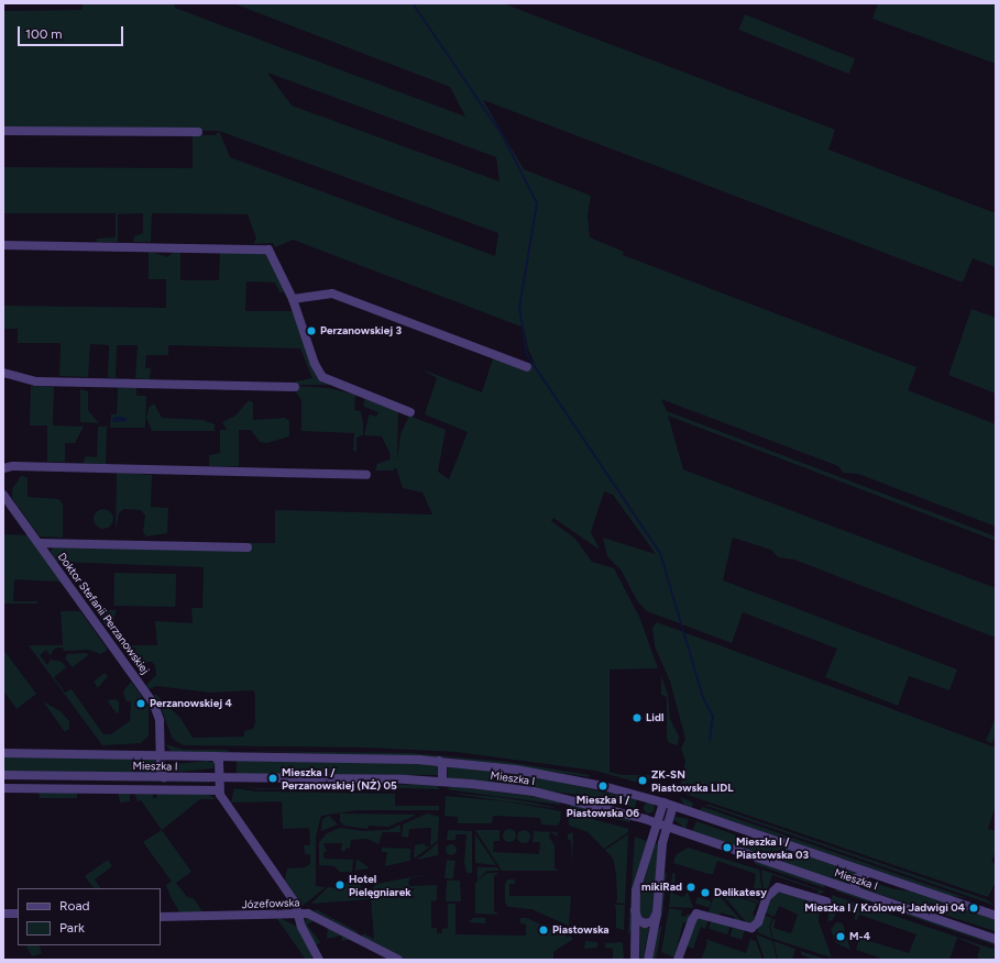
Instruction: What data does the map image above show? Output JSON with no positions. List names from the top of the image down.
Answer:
{
  "streets": {
    "street": ["Doktor Stefanii Perzanowskiej", "Mieszka I", "Józefowska"]
  },
  "crossings": [
    ["Doktor Stefanii Perzanowskiej", "Mieszka I"]
  ],
  "places": [
    "Perzanowskiej 3",
    "Perzanowskiej 4",
    "Lidl",
    "Mieszka I / Perzanowskiej (NŻ) 05",
    "ZK-SN Piastowska LIDL",
    "Mieszka I / Piastowska 06",
    "Mieszka I / Piastowska 03",
    "Hotel Pielęgniarek",
    "mikiRad",
    "Delikatesy",
    "Mieszka I / Królowej Jadwigi 04",
    "Piastowska",
    "M-4"
  ],
  "legend": ["Road", "Park"],
  "scale_bar": "100 m"
}
